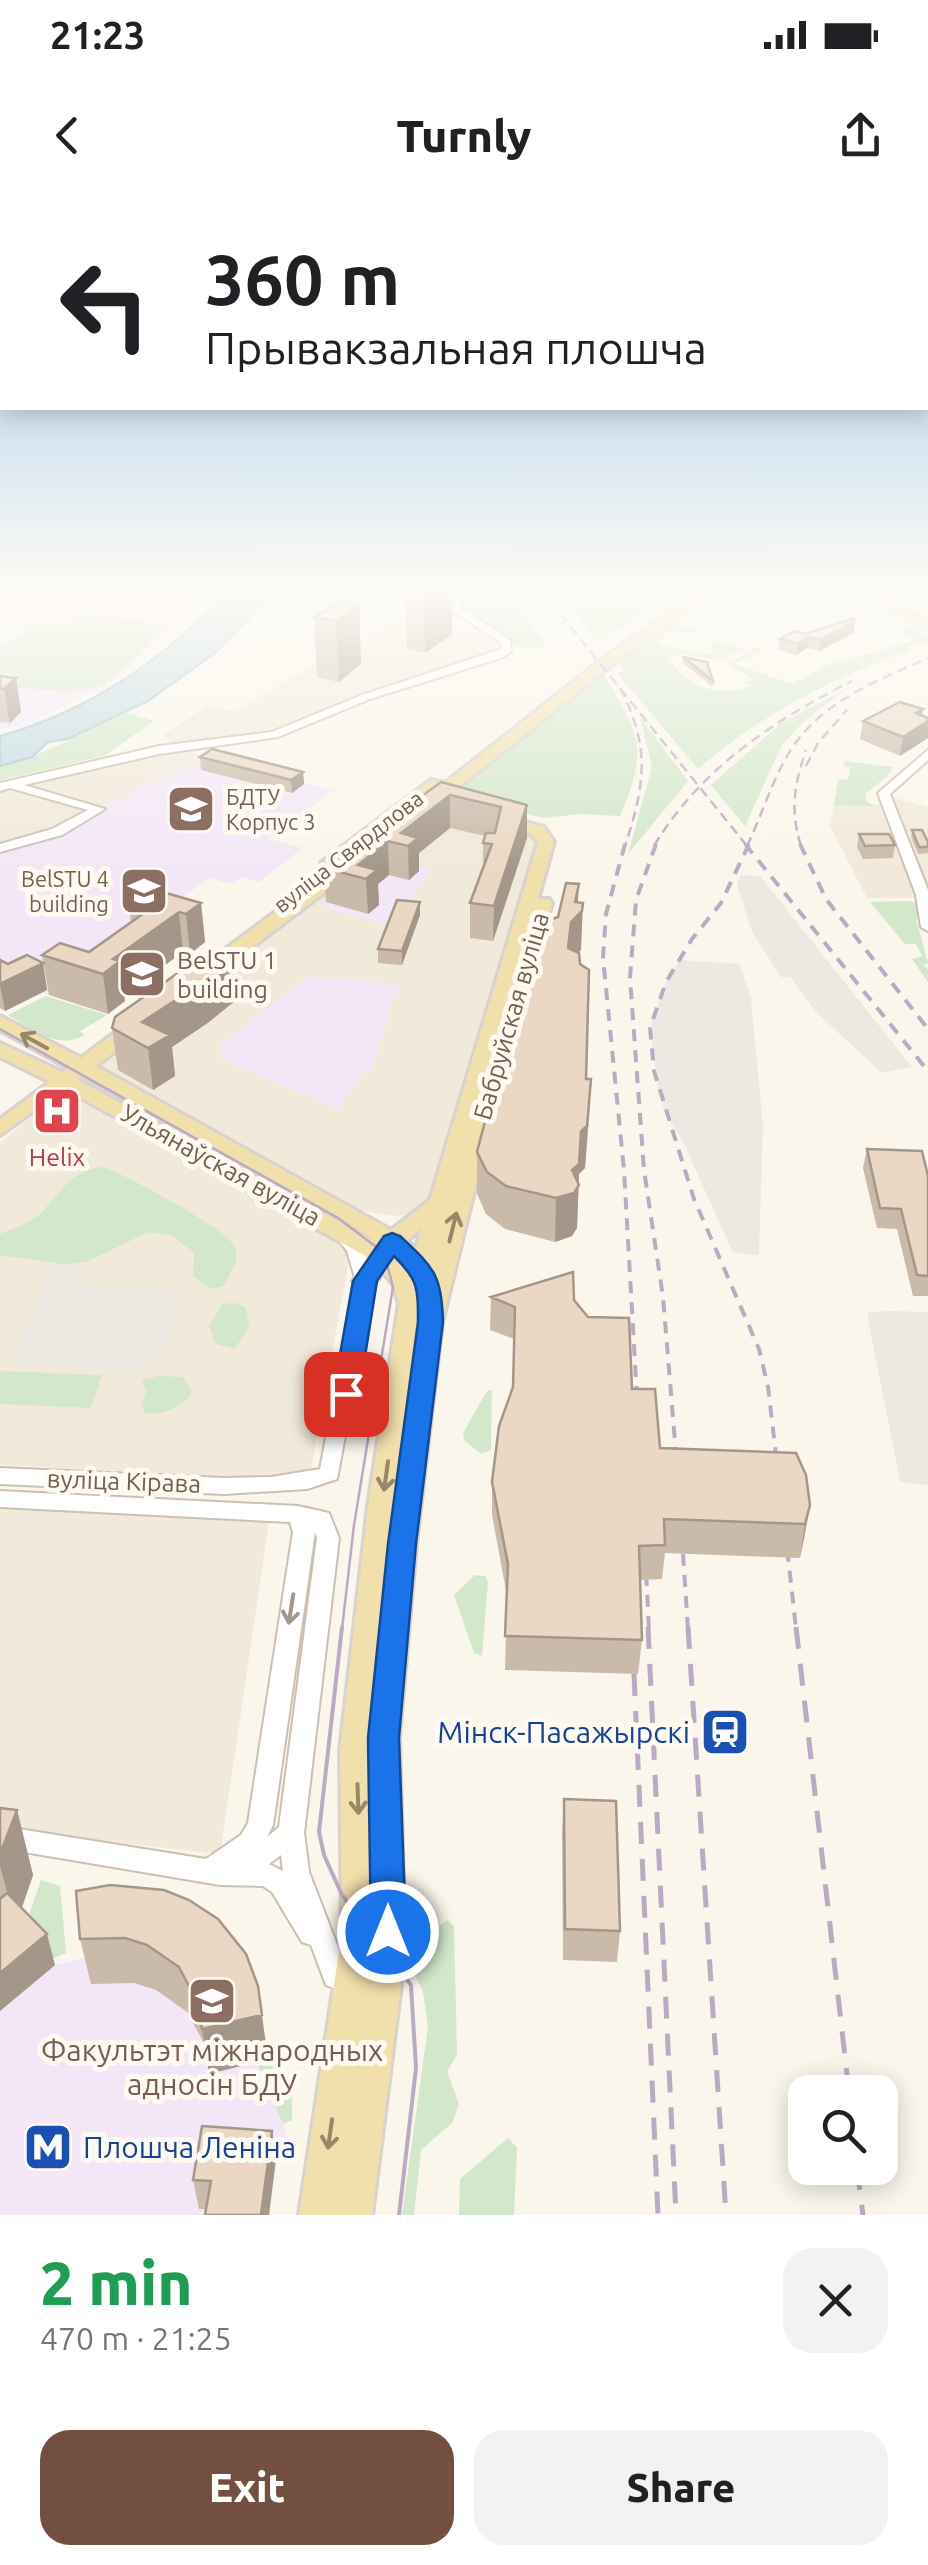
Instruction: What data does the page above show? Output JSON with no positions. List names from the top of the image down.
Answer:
{
  "streets": {
    "main road": ["вуліца Свярдлова", "Бабруйская вуліца", "Ульянаўская вуліца"],
    "street": ["вуліца Кірава"]
  },
  "crossings": [
    ["вуліца Свярдлова", "Бабруйская вуліца"],
    ["Бабруйская вуліца", "Ульянаўская вуліца"]
  ],
  "places": {
    "school or university": [
      "БДТУ Корпус 3",
      "BelSTU 4 building",
      "BelSTU 1 building",
      "Факультэт міжнародных адносін БДУ"
    ],
    "hospital": ["Helix"],
    "station": ["Мінск-Пасажырскі"],
    "metro station": ["Плошча Леніна"]
  },
  "page": {
    "status": "21:23",
    "header": "Turnly",
    "turn": ["360 m", "Прывакзальная плошча"],
    "heading": ["2 min", "470 m · 21:25"],
    "buttons": ["Exit", "Share"]
  }
}
